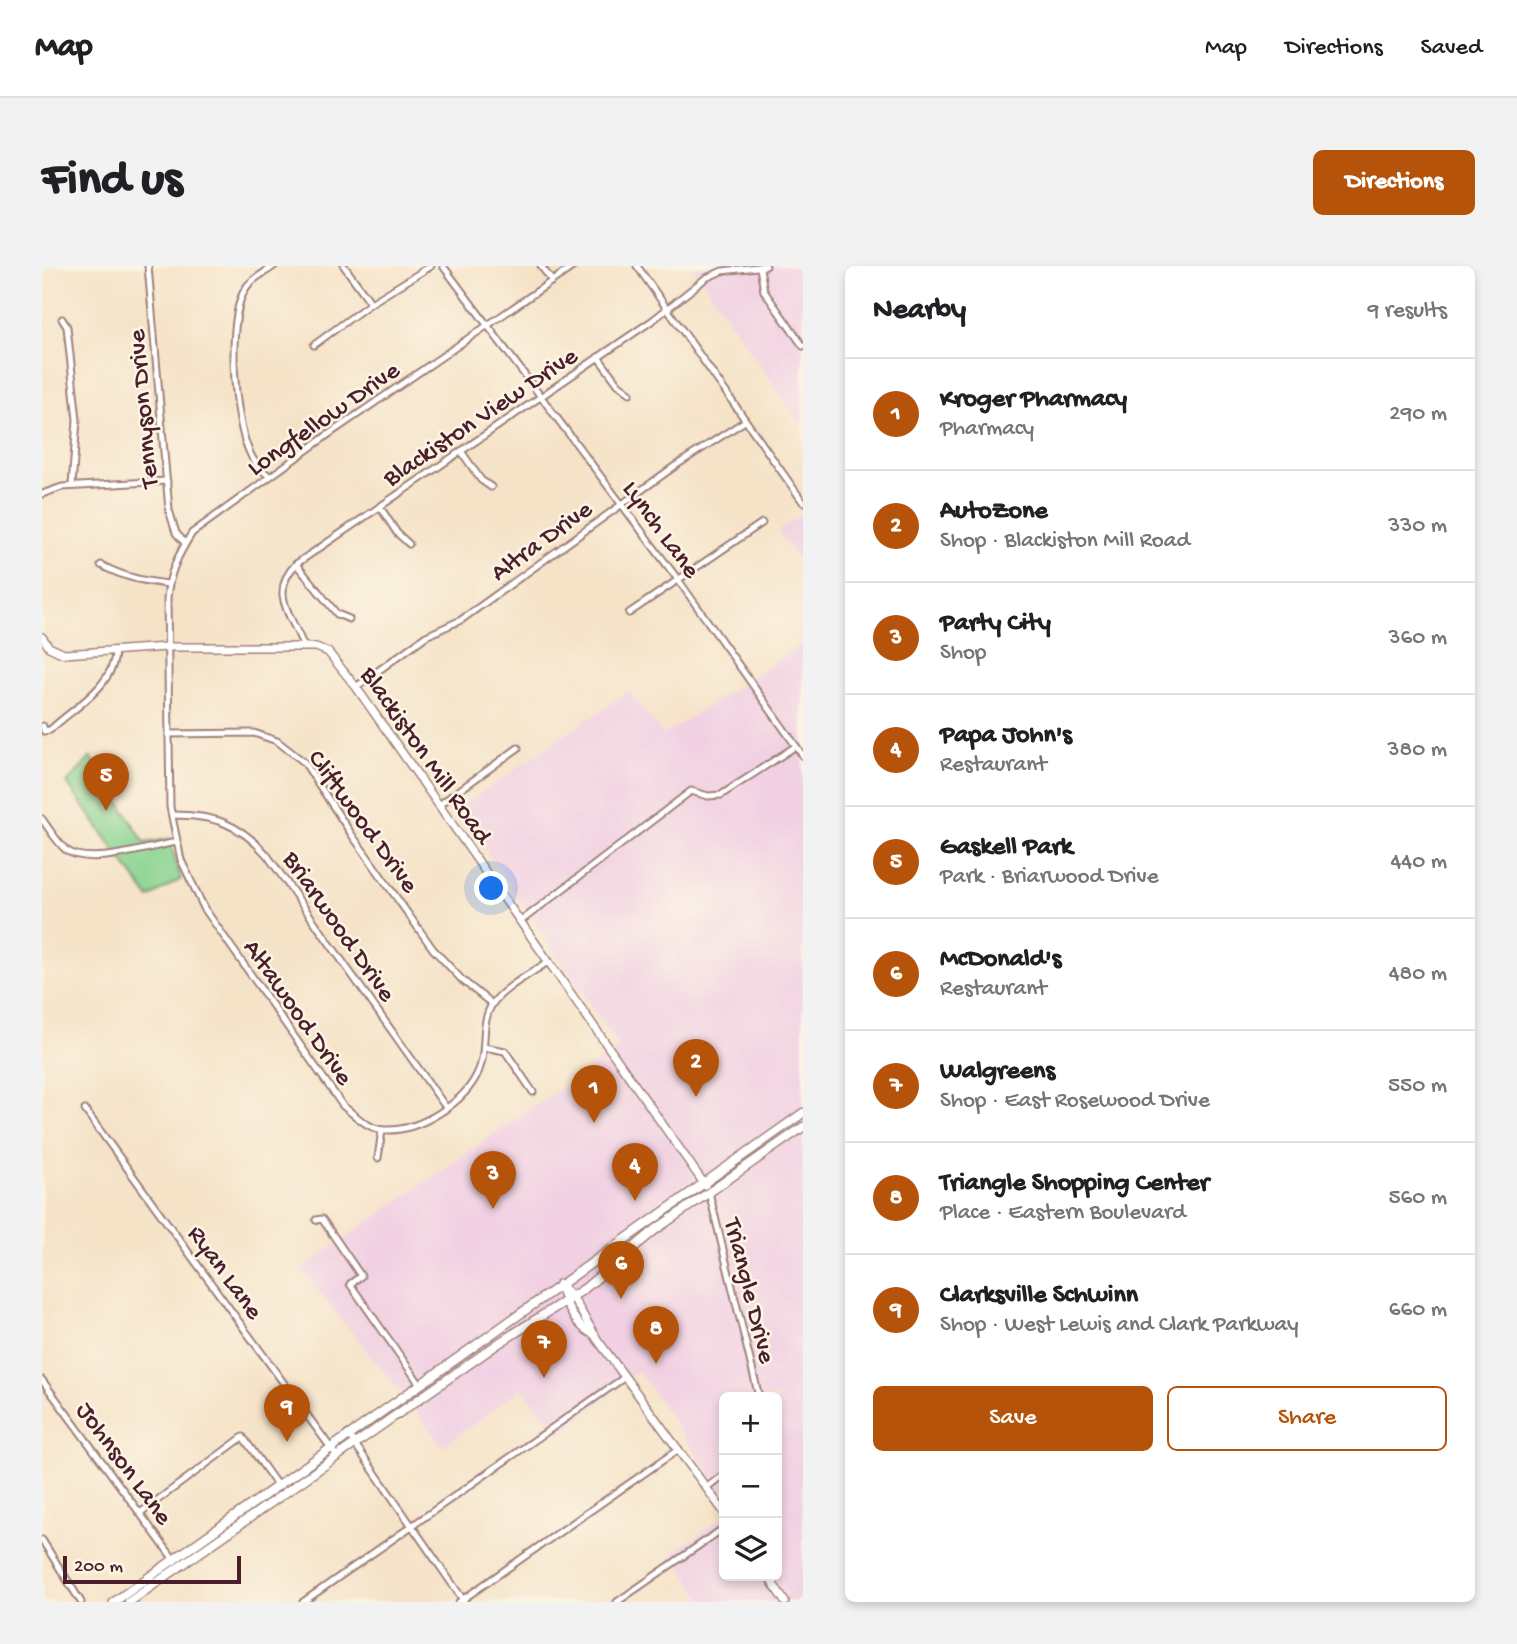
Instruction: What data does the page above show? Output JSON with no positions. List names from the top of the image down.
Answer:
{
  "streets": {
    "main road": ["Blackiston Mill Road"],
    "street": [
      "Tennyson Drive",
      "Blackiston View Drive",
      "Longfellow Drive",
      "Lynch Lane",
      "Altra Drive",
      "Cliftwood Drive",
      "Briarwood Drive",
      "Altawood Drive",
      "Ryan Lane",
      "Triangle Drive",
      "Johnson Lane"
    ]
  },
  "crossings": [
    ["Tennyson Drive", "Longfellow Drive"],
    ["Blackiston View Drive", "Lynch Lane"],
    ["Longfellow Drive", "Lynch Lane"],
    ["Longfellow Drive", "Blackiston Mill Road"],
    ["Longfellow Drive", "Altawood Drive"],
    ["Lynch Lane", "Altra Drive"],
    ["Altra Drive", "Blackiston Mill Road"],
    ["Blackiston Mill Road", "Altawood Drive"],
    ["Blackiston Mill Road", "Triangle Drive"],
    ["Cliftwood Drive", "Altawood Drive"],
    ["Briarwood Drive", "Altawood Drive"]
  ],
  "scale_bar": "200 m",
  "page": {
    "header": "Map",
    "nav": ["Map", "Directions", "Saved"],
    "buttons": [
      "Directions",
      ["Save", "Share"]
    ],
    "title": "Find us",
    "heading": ["Nearby", "9 results"],
    "list": [
      {
        "mark": "1",
        "name": "Kroger Pharmacy",
        "note": "Pharmacy",
        "value": "290 m"
      },
      {
        "mark": "2",
        "name": "AutoZone",
        "note": "Shop · Blackiston Mill Road",
        "value": "330 m"
      },
      {
        "mark": "3",
        "name": "Party City",
        "note": "Shop",
        "value": "360 m"
      },
      {
        "mark": "4",
        "name": "Papa John's",
        "note": "Restaurant",
        "value": "380 m"
      },
      {
        "mark": "5",
        "name": "Gaskell Park",
        "note": "Park · Briarwood Drive",
        "value": "440 m"
      },
      {
        "mark": "6",
        "name": "McDonald's",
        "note": "Restaurant",
        "value": "480 m"
      },
      {
        "mark": "7",
        "name": "Walgreens",
        "note": "Shop · East Rosewood Drive",
        "value": "550 m"
      },
      {
        "mark": "8",
        "name": "Triangle Shopping Center",
        "note": "Place · Eastern Boulevard",
        "value": "560 m"
      },
      {
        "mark": "9",
        "name": "Clarksville Schwinn",
        "note": "Shop · West Lewis and Clark Parkway",
        "value": "660 m"
      }
    ],
    "pins": [
      "5",
      "2",
      "1",
      "4",
      "3",
      "6",
      "8",
      "7",
      "9"
    ],
    "map_buttons": ["+", "−"],
    "scale": "200 m"
  }
}
